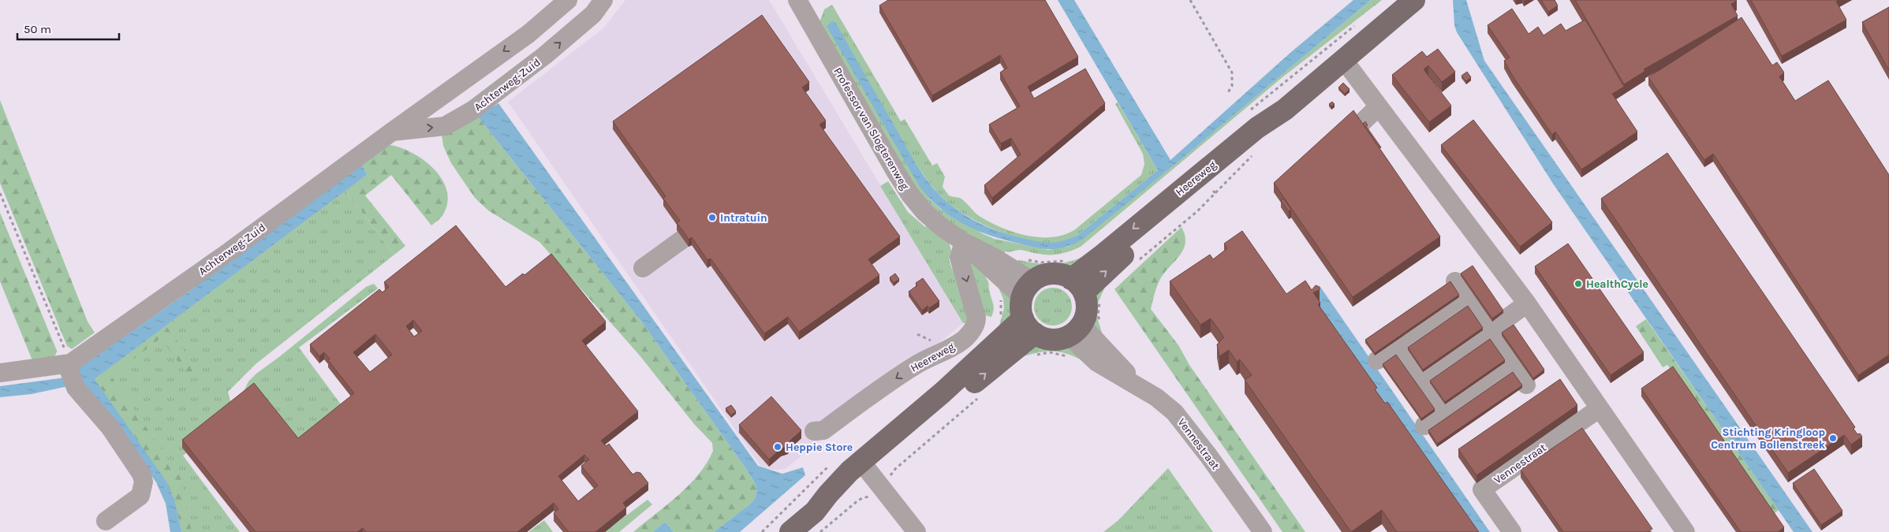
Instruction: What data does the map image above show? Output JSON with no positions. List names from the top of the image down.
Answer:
{
  "streets": {
    "main road": ["Heereweg"],
    "street": ["Achterweg-Zuid", "Professor van Slogterenweg", "Vennestraat"]
  },
  "crossings": [
    ["Professor van Slogterenweg", "Heereweg"],
    ["Professor van Slogterenweg", "Vennestraat"],
    ["Heereweg", "Vennestraat"]
  ],
  "places": [
    "Intratuin",
    "HealthCycle",
    "Stichting Kringloop Centrum Bollenstreek",
    "Heppie Store"
  ],
  "scale_bar": "50 m"
}
